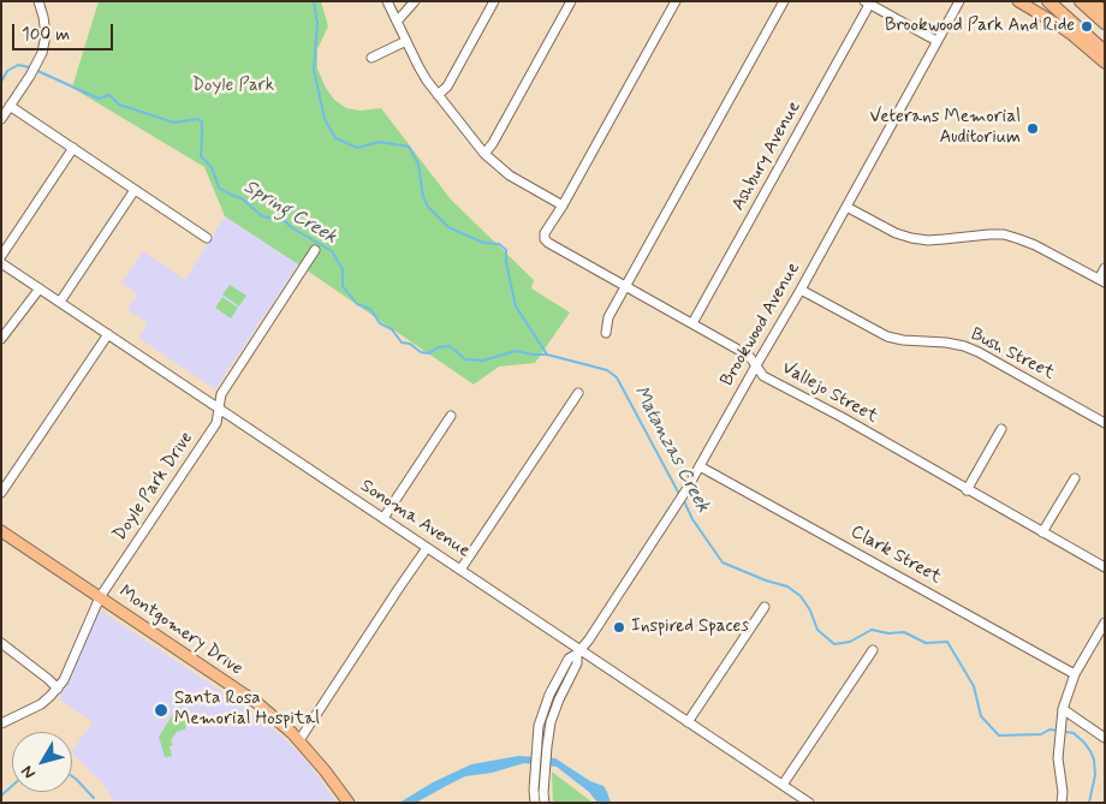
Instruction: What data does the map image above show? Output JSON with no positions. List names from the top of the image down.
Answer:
{
  "streets": {
    "main road": ["Montgomery Drive"],
    "street": [
      "Ashbury Avenue",
      "Brookwood Avenue",
      "Bush Street",
      "Vallejo Street",
      "Doyle Park Drive",
      "Sonoma Avenue",
      "Clark Street"
    ]
  },
  "crossings": [
    ["Ashbury Avenue", "Vallejo Street"],
    ["Brookwood Avenue", "Bush Street"],
    ["Brookwood Avenue", "Vallejo Street"],
    ["Brookwood Avenue", "Sonoma Avenue"],
    ["Brookwood Avenue", "Clark Street"],
    ["Doyle Park Drive", "Sonoma Avenue"],
    ["Doyle Park Drive", "Montgomery Drive"]
  ],
  "water": ["Spring Creek", "Matanzas Creek"],
  "parks": ["Doyle Park"],
  "places": [
    "Brookwood Park And Ride",
    "Veterans Memorial Auditorium",
    "Inspired Spaces",
    "Santa Rosa Memorial Hospital"
  ],
  "scale_bar": "100 m",
  "north": "bottom left"
}
